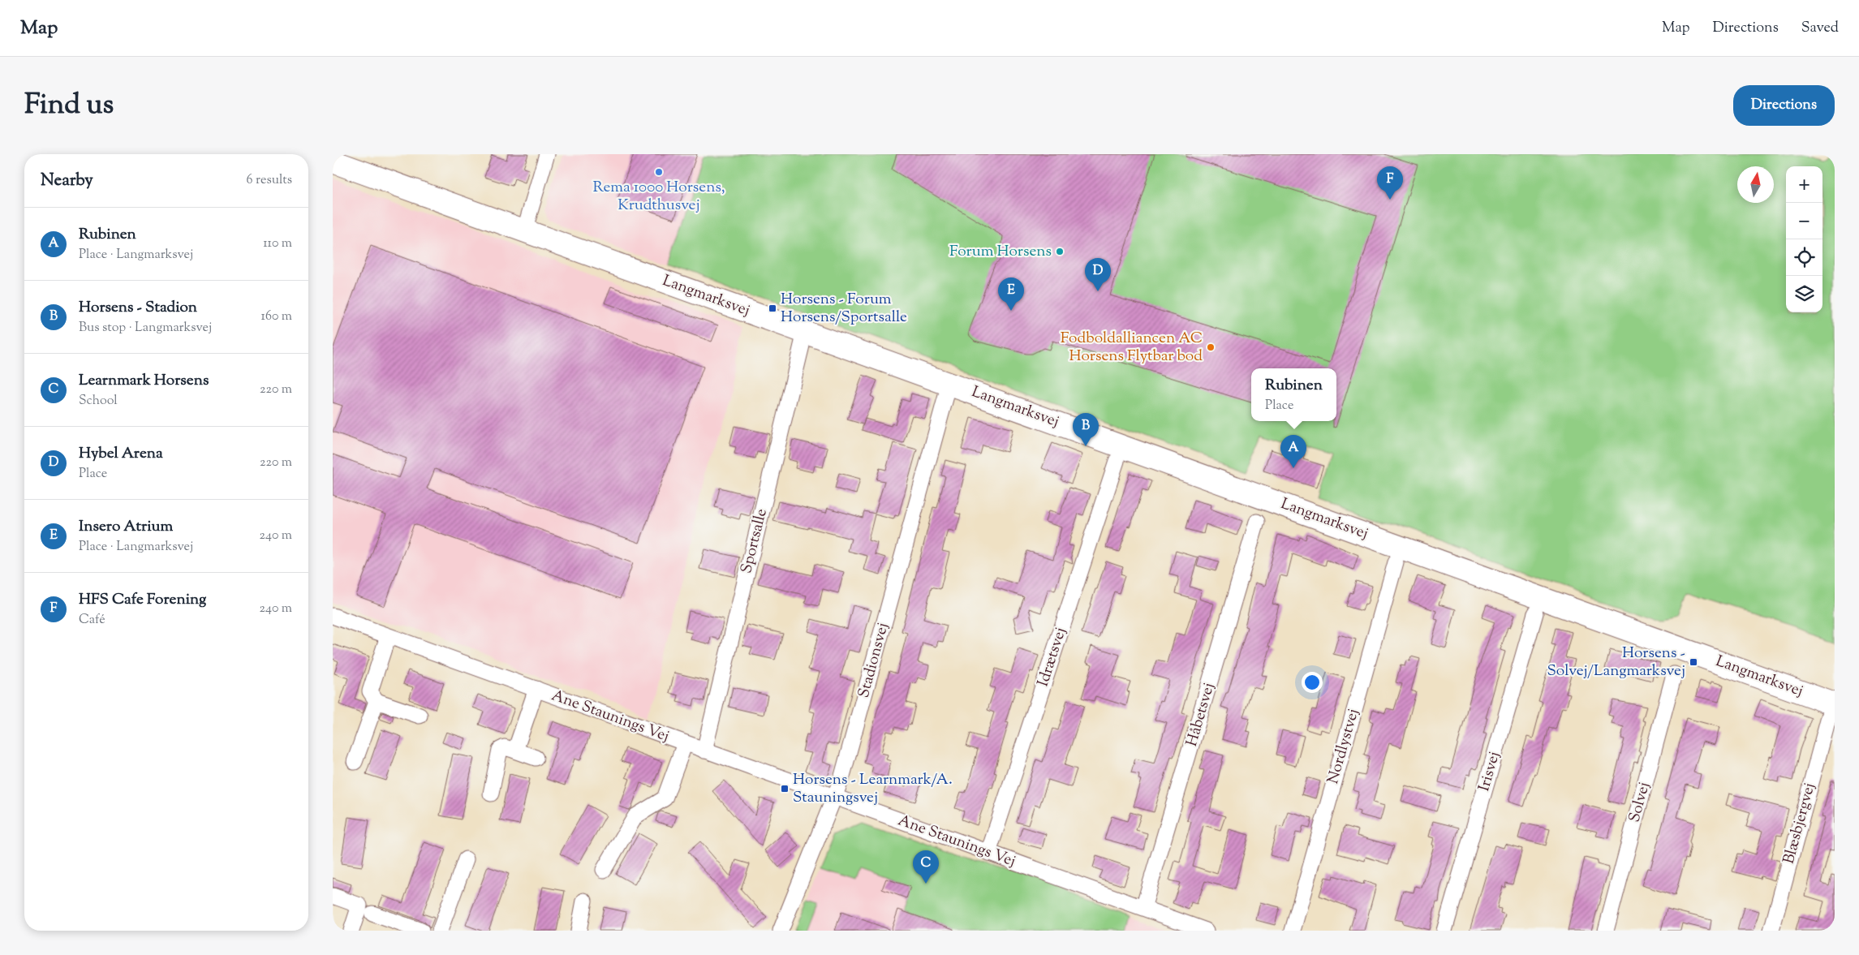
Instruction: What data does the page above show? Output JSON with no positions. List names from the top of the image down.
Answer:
{
  "streets": {
    "main road": ["Langmarksvej"],
    "street": [
      "Sportsalle",
      "Idrætsvej",
      "Stadionsvej",
      "Håbetsvej",
      "Ane Staunings Vej",
      "Nordlystvej",
      "Irisvej",
      "Solvej",
      "Blæsbjergvej"
    ]
  },
  "crossings": [
    ["Langmarksvej", "Sportsalle"],
    ["Langmarksvej", "Stadionsvej"],
    ["Langmarksvej", "Blæsbjergvej"],
    ["Sportsalle", "Ane Staunings Vej"],
    ["Idrætsvej", "Ane Staunings Vej"],
    ["Stadionsvej", "Ane Staunings Vej"],
    ["Håbetsvej", "Ane Staunings Vej"]
  ],
  "places": {
    "other": ["Rema 1000 Horsens, Krudthusvej", "Forum Horsens", "Fodboldalliancen AC Horsens Flytbar bod"],
    "transit": ["Horsens - Forum Horsens/Sportsalle", "Horsens - Solvej/Langmarksvej", "Horsens - Learnmark/A. Stauningsvej"]
  },
  "north": "top",
  "page": {
    "header": "Map",
    "nav": ["Map", "Directions", "Saved"],
    "title": "Find us",
    "buttons": "Directions",
    "heading": ["Nearby", "6 results"],
    "map_buttons": ["+", "−"],
    "pins": [
      "F",
      "D",
      "E",
      "B",
      "A",
      "C"
    ],
    "list": [
      {
        "mark": "A",
        "name": "Rubinen",
        "note": "Place · Langmarksvej",
        "value": "110 m"
      },
      {
        "mark": "B",
        "name": "Horsens - Stadion",
        "note": "Bus stop · Langmarksvej",
        "value": "160 m"
      },
      {
        "mark": "C",
        "name": "Learnmark Horsens",
        "note": "School",
        "value": "220 m"
      },
      {
        "mark": "D",
        "name": "Hybel Arena",
        "note": "Place",
        "value": "220 m"
      },
      {
        "mark": "E",
        "name": "Insero Atrium",
        "note": "Place · Langmarksvej",
        "value": "240 m"
      },
      {
        "mark": "F",
        "name": "HFS Cafe Forening",
        "note": "Café",
        "value": "240 m"
      }
    ],
    "popup": ["Rubinen", "Place"]
  }
}
